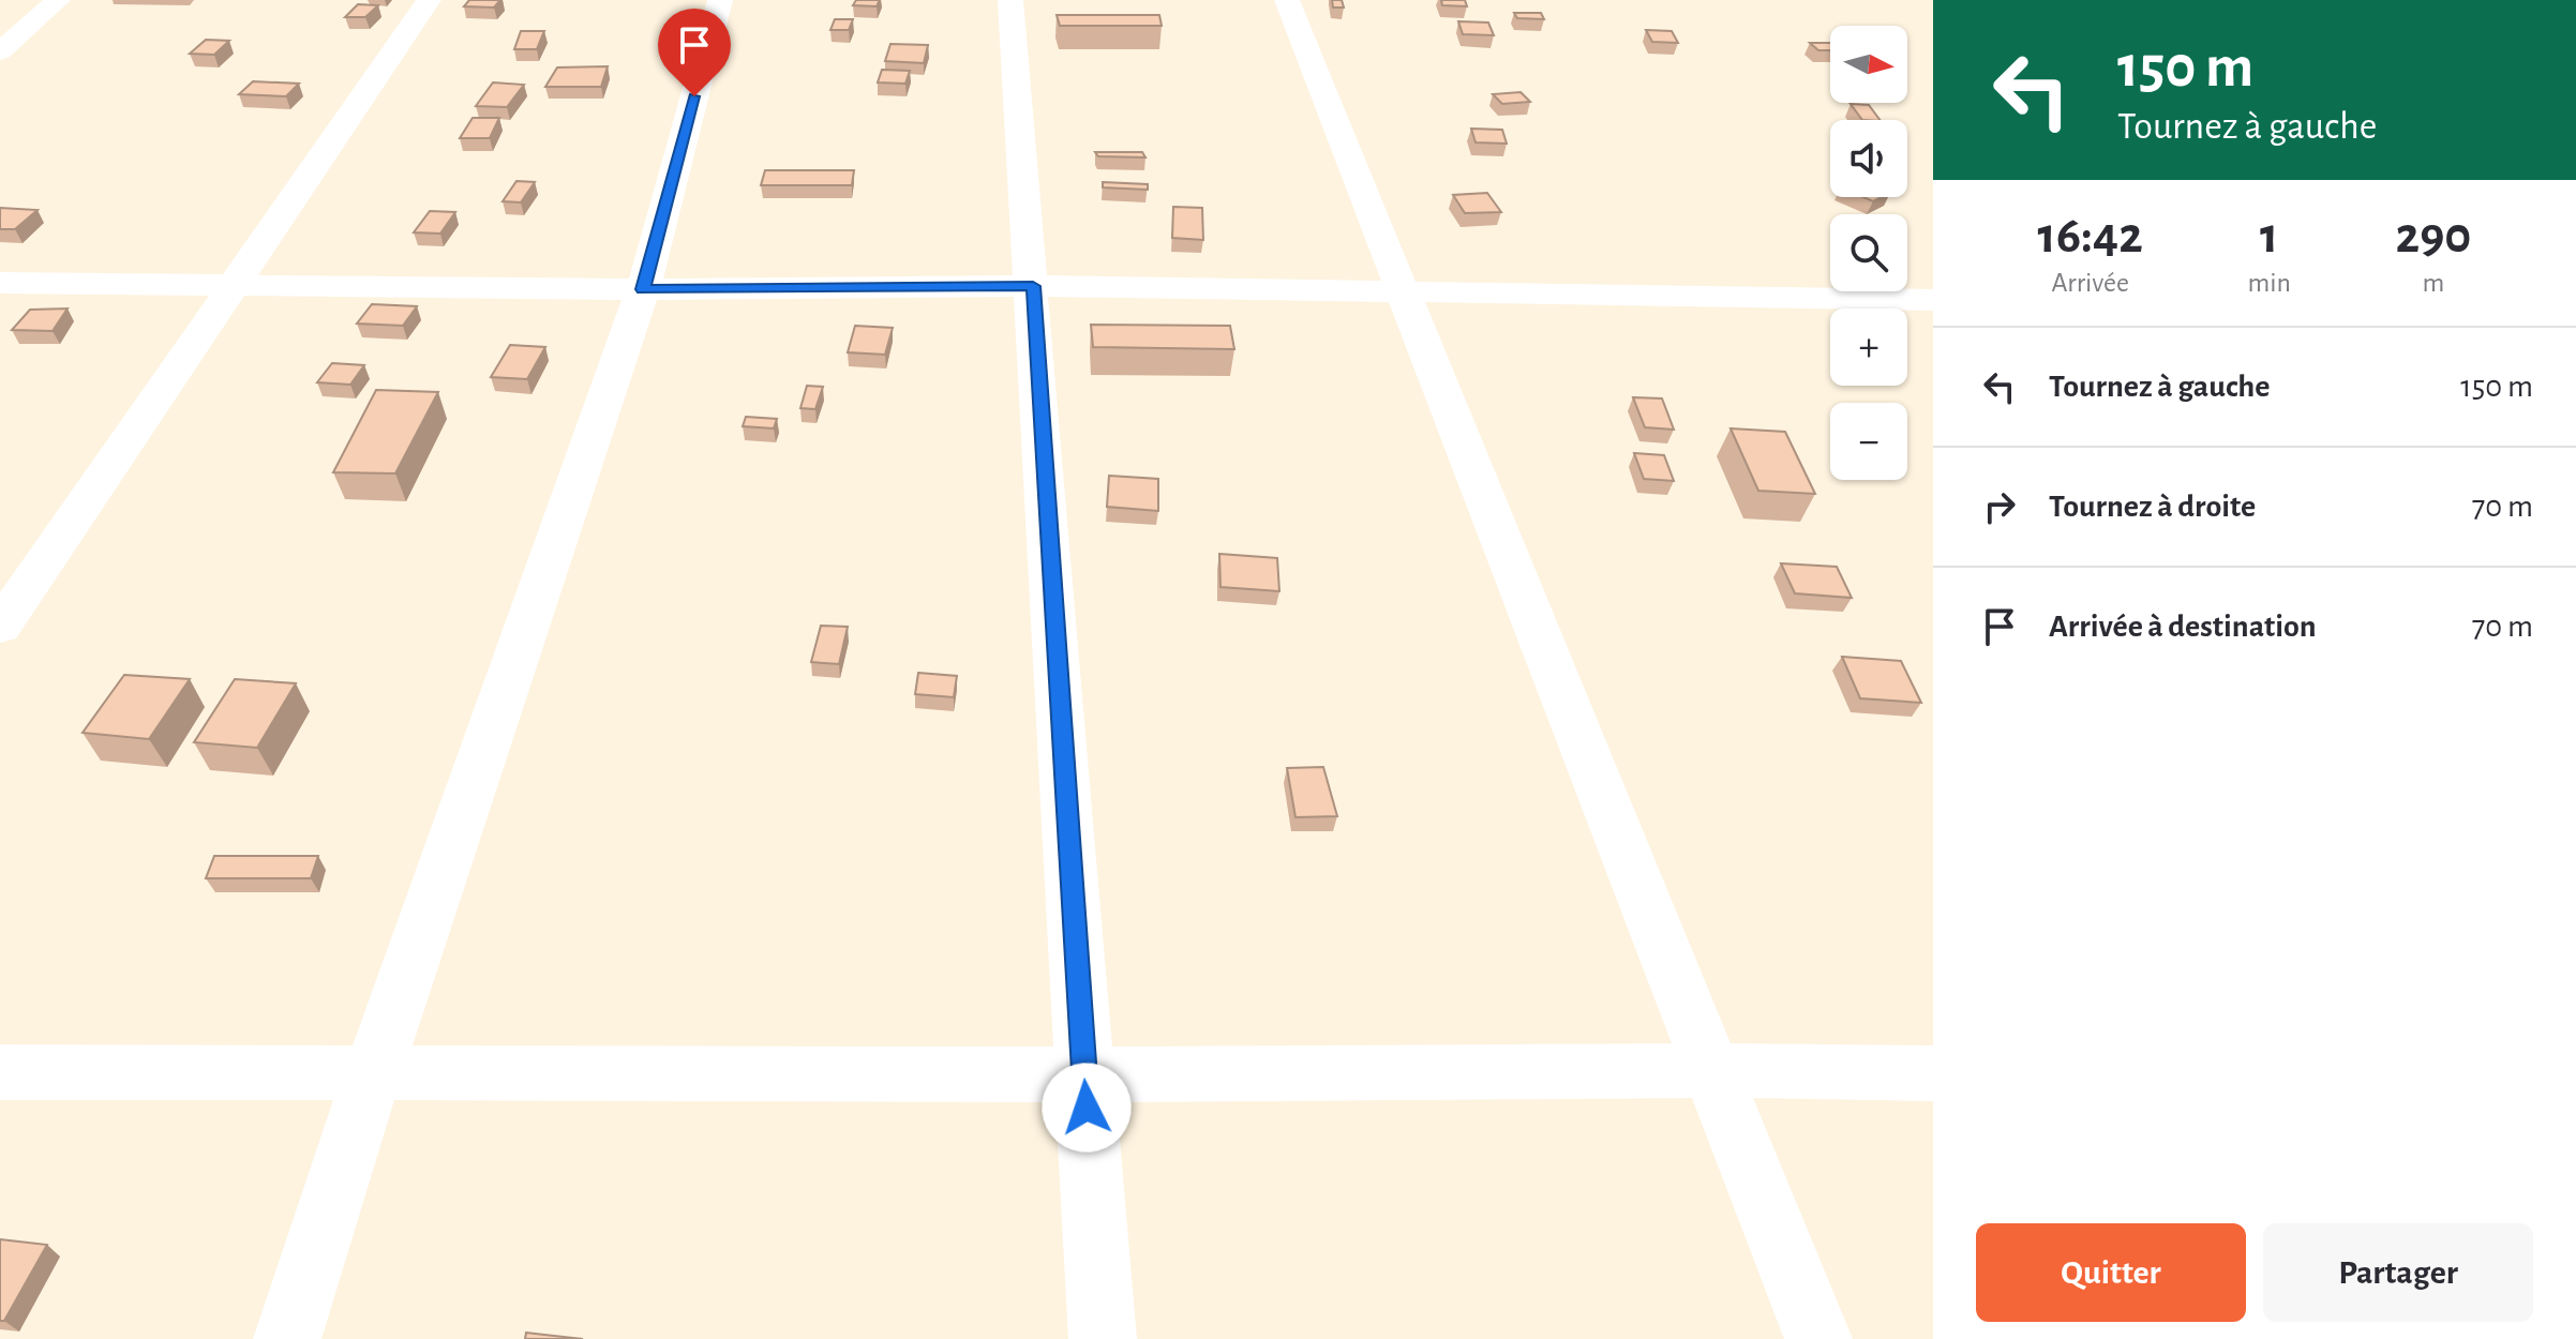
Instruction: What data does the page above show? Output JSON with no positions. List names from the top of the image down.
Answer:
{
  "north": "right",
  "page": {
    "turn": ["150 m", "Tournez à gauche"],
    "map_buttons": ["+", "−"],
    "eta": [
      "16:42",
      "Arrivée",
      "1",
      "min",
      "290",
      "m"
    ],
    "list": [
      {
        "name": "Tournez à gauche",
        "value": "150 m"
      },
      {
        "name": "Tournez à droite",
        "value": "70 m"
      },
      {
        "name": "Arrivée à destination",
        "value": "70 m"
      }
    ],
    "buttons": ["Quitter", "Partager"]
  }
}
